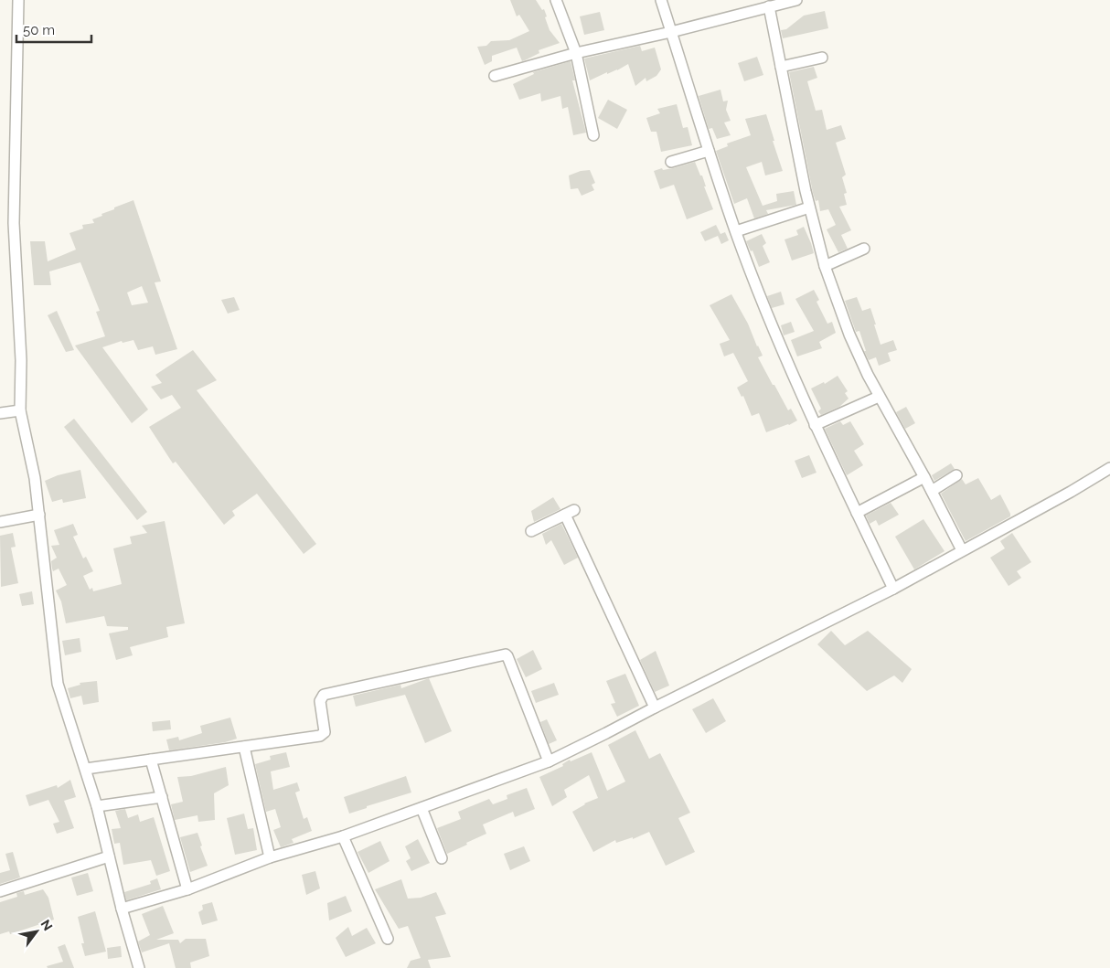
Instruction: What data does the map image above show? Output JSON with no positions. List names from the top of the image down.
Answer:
{
  "scale_bar": "50 m",
  "north": "top right"
}
